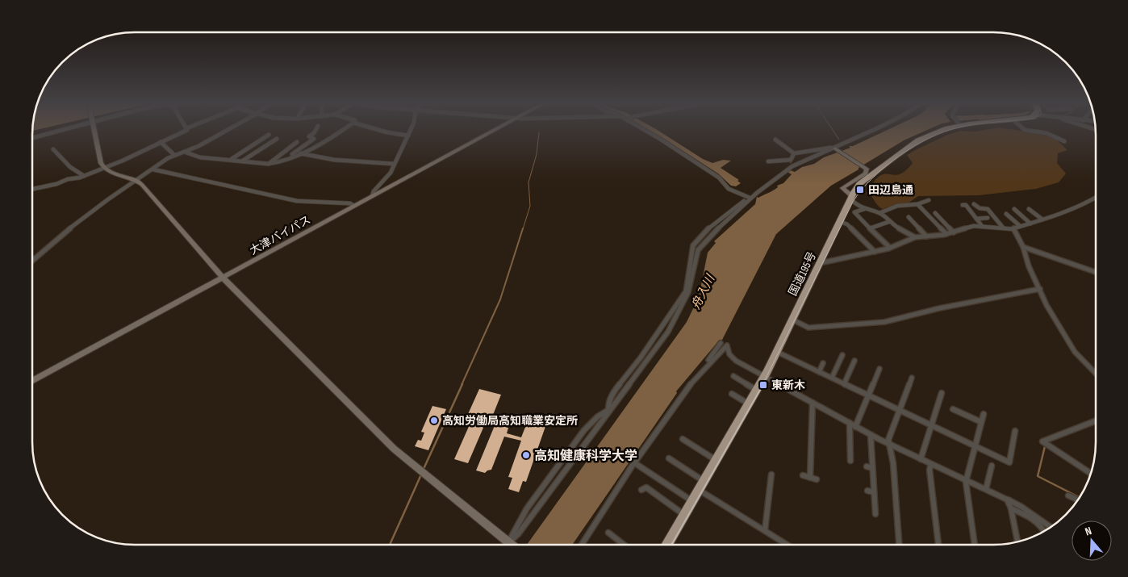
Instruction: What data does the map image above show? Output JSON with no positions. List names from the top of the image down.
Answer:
{
  "streets": {
    "highway": ["国道195号"],
    "street": ["大津バイパス"]
  },
  "water": ["舟入川"],
  "places": {
    "transit": ["田辺島通", "東新木"],
    "other": ["高知労働局高知職業安定所", "高知健康科学大学"]
  },
  "north": "top"
}
